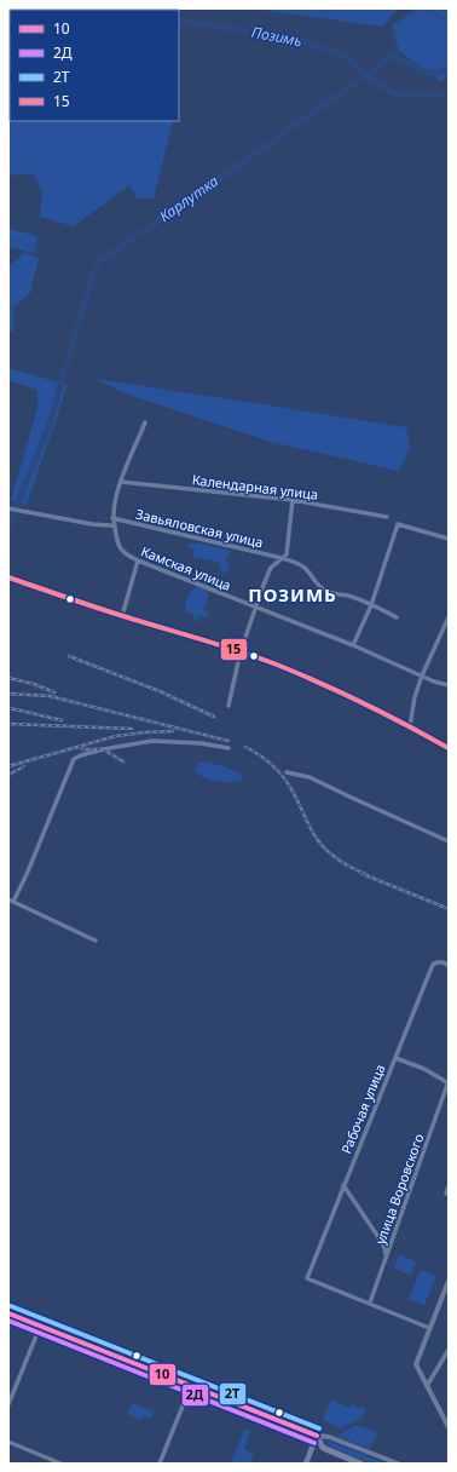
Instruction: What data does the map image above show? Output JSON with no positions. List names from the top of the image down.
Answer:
{
  "streets": {
    "street": [
      "Календарная улица",
      "Завьяловская улица",
      "Камская улица",
      "Рабочая улица",
      "улица Воровского"
    ]
  },
  "crossings": [
    ["Календарная улица", "Камская улица"],
    ["Завьяловская улица", "Камская улица"],
    ["Рабочая улица", "улица Воровского"]
  ],
  "districts": ["ПОЗИМЬ"],
  "water": ["Позимь", "Карлутка"],
  "lines": [
    "transit line 15",
    "transit line 2Т",
    "transit line 10",
    "transit line 2Д"
  ],
  "legend": [
    "10",
    "2Д",
    "2Т",
    "15"
  ]
}
